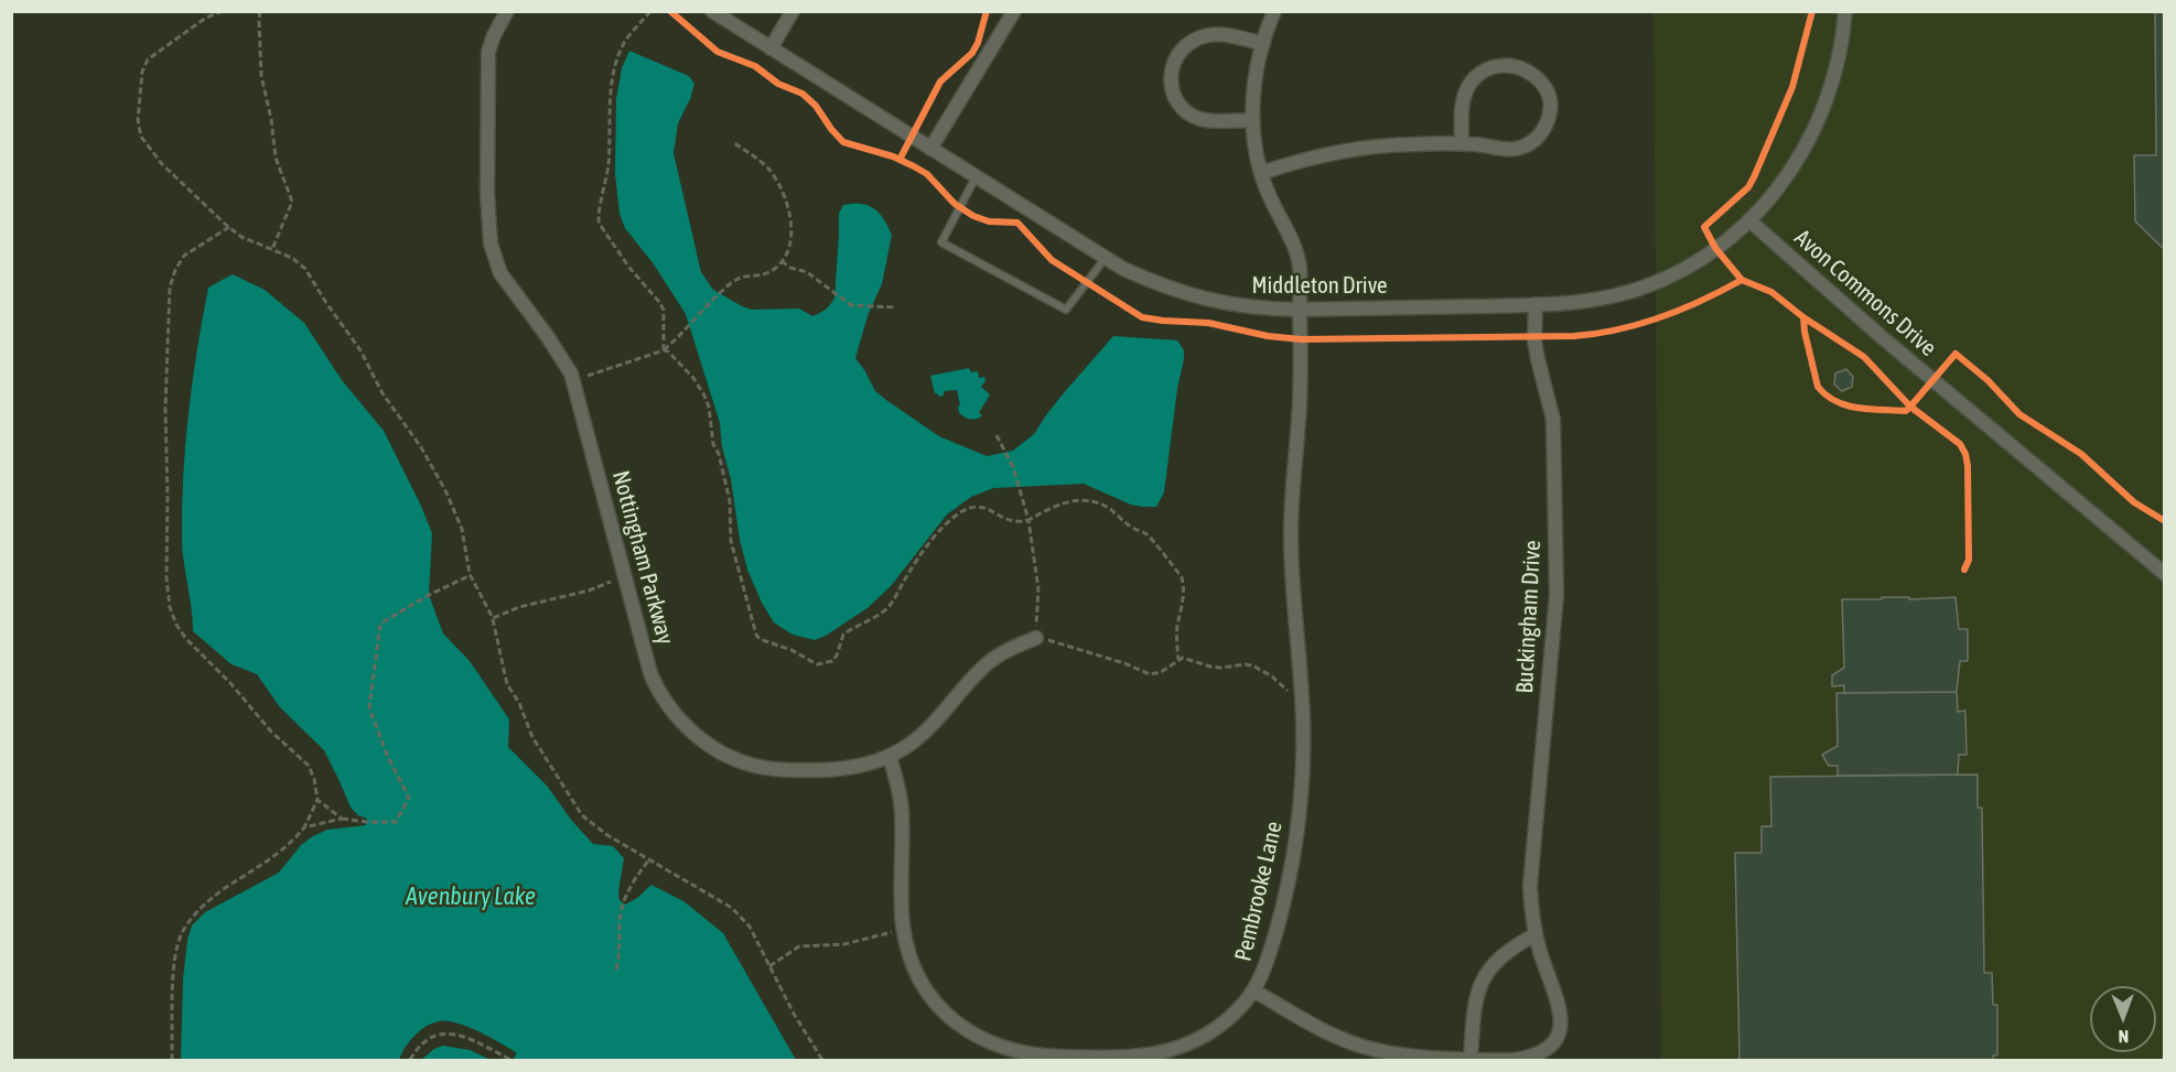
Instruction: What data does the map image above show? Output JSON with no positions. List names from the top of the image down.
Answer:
{
  "streets": {
    "street": [
      "Middleton Drive",
      "Avon Commons Drive",
      "Nottingham Parkway",
      "Buckingham Drive",
      "Pembrooke Lane"
    ]
  },
  "crossings": [
    ["Middleton Drive", "Avon Commons Drive"],
    ["Middleton Drive", "Buckingham Drive"],
    ["Middleton Drive", "Pembrooke Lane"],
    ["Nottingham Parkway", "Pembrooke Lane"],
    ["Buckingham Drive", "Pembrooke Lane"]
  ],
  "water": ["Avenbury Lake"],
  "north": "bottom"
}
